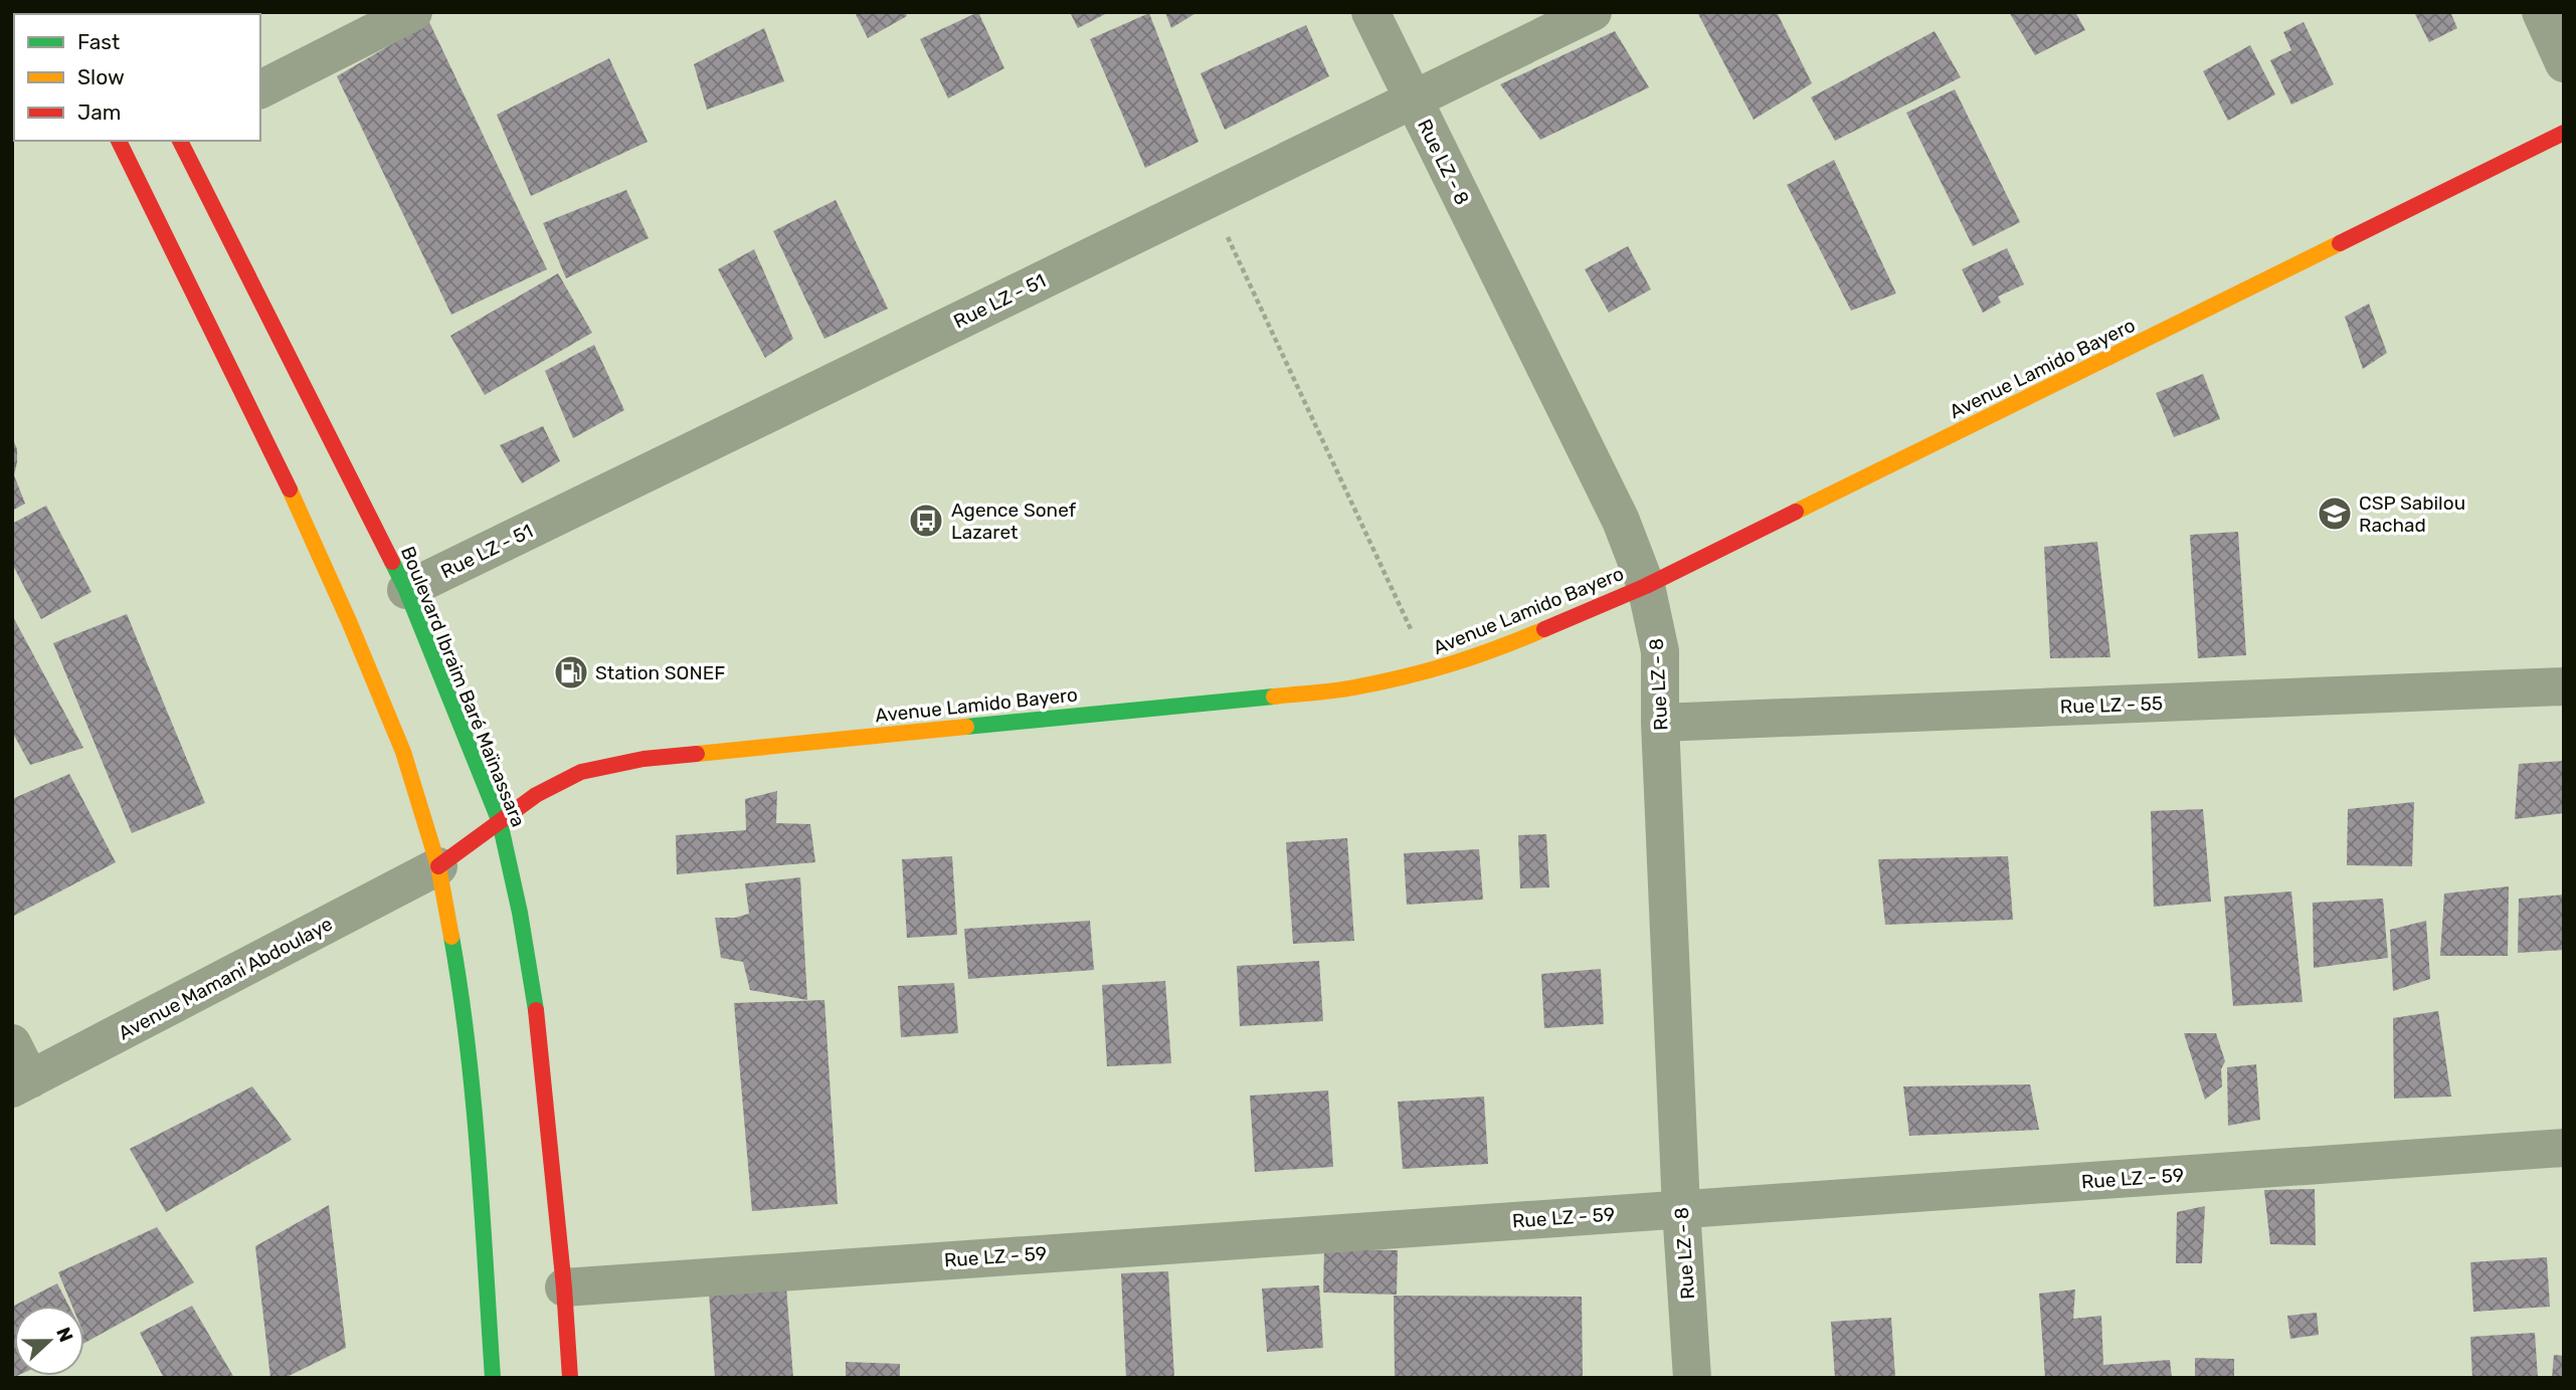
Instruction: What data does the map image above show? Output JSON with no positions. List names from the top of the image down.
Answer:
{
  "streets": {
    "main road": ["Avenue Lamido Bayero", "Boulevard Ibraim Baré Maïnassara"],
    "street": [
      "Rue LZ - 8",
      "Rue LZ - 51",
      "Rue LZ - 55",
      "Avenue Mamani Abdoulaye",
      "Rue LZ - 59"
    ]
  },
  "crossings": [
    ["Rue LZ - 8", "Rue LZ - 51"],
    ["Rue LZ - 8", "Avenue Lamido Bayero"],
    ["Rue LZ - 8", "Rue LZ - 55"],
    ["Rue LZ - 8", "Rue LZ - 59"],
    ["Rue LZ - 51", "Boulevard Ibraim Baré Maïnassara"],
    ["Avenue Lamido Bayero", "Boulevard Ibraim Baré Maïnassara"],
    ["Avenue Lamido Bayero", "Avenue Mamani Abdoulaye"],
    ["Boulevard Ibraim Baré Maïnassara", "Rue LZ - 59"]
  ],
  "places": {
    "school or university": ["CSP Sabilou Rachad"],
    "bus stop": ["Agence Sonef Lazaret"],
    "fuel station": ["Station SONEF"]
  },
  "legend": ["Fast", "Slow", "Jam"],
  "north": "right"
}
